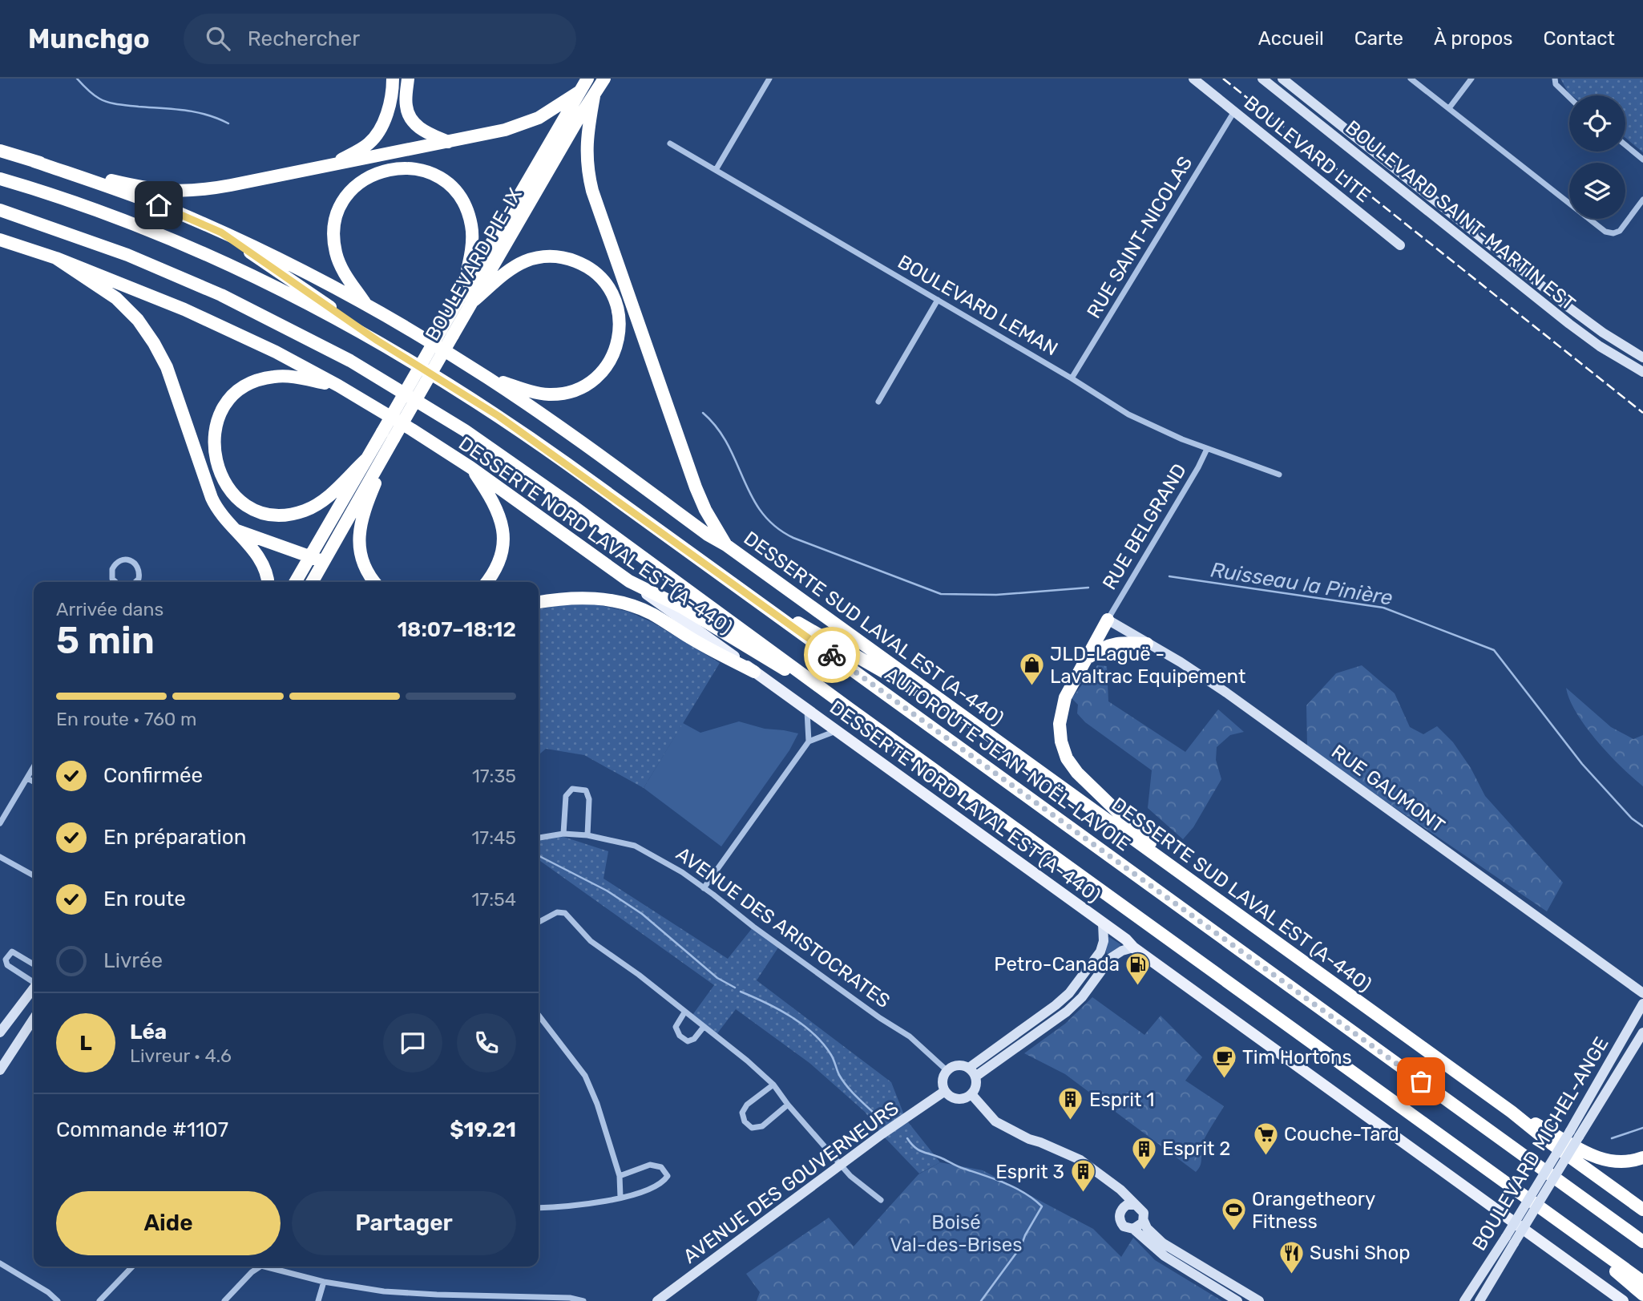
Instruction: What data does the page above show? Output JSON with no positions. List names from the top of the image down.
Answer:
{
  "streets": {
    "highway": [
      "BOULEVARD PIE-IX",
      "DESSERTE NORD LAVAL EST (A-440)",
      "DESSERTE SUD LAVAL EST (A-440)",
      "AUTOROUTE JEAN-NOËL-LAVOIE"
    ],
    "street": [
      "BOULEVARD LITE",
      "BOULEVARD SAINT-MARTIN EST",
      "RUE SAINT-NICOLAS",
      "BOULEVARD LEMAN",
      "RUE BELGRAND",
      "RUE GAUMONT",
      "AVENUE DES ARISTOCRATES",
      "BOULEVARD MICHEL-ANGE",
      "AVENUE DES GOUVERNEURS"
    ]
  },
  "crossings": [
    ["BOULEVARD LITE", "RUE SAINT-NICOLAS"],
    ["RUE SAINT-NICOLAS", "BOULEVARD LEMAN"],
    ["BOULEVARD LEMAN", "RUE BELGRAND"],
    ["RUE BELGRAND", "RUE GAUMONT"],
    ["AVENUE DES ARISTOCRATES", "AVENUE DES GOUVERNEURS"]
  ],
  "water": ["Ruisseau la Pinière"],
  "parks": ["Boisé Val-des-Brises"],
  "places": {
    "shop": ["JLD-Laguë - Lavaltrac Equipement"],
    "fuel station": ["Petro-Canada"],
    "cafe": ["Tim Hortons"],
    "building": ["Esprit 1", "Esprit 2", "Esprit 3"],
    "supermarket": ["Couche-Tard"],
    "sports": ["Orangetheory Fitness"],
    "restaurant": ["Sushi Shop"]
  },
  "page": {
    "header": "Munchgo",
    "search": "Rechercher",
    "nav": [
      "Accueil",
      "Carte",
      "À propos",
      "Contact"
    ],
    "heading": ["5 min", "Arrivée dans", "18:07–18:12"],
    "panel": [
      "Léa",
      "Livreur · 4.6",
      "Commande #1107",
      "$19.21"
    ],
    "bar": "En route · 760 m",
    "list": [
      ["Confirmée", "17:35"],
      ["En préparation", "17:45"],
      ["En route", "17:54"],
      "Livrée"
    ],
    "round": "L",
    "buttons": ["Aide", "Partager"]
  }
}
